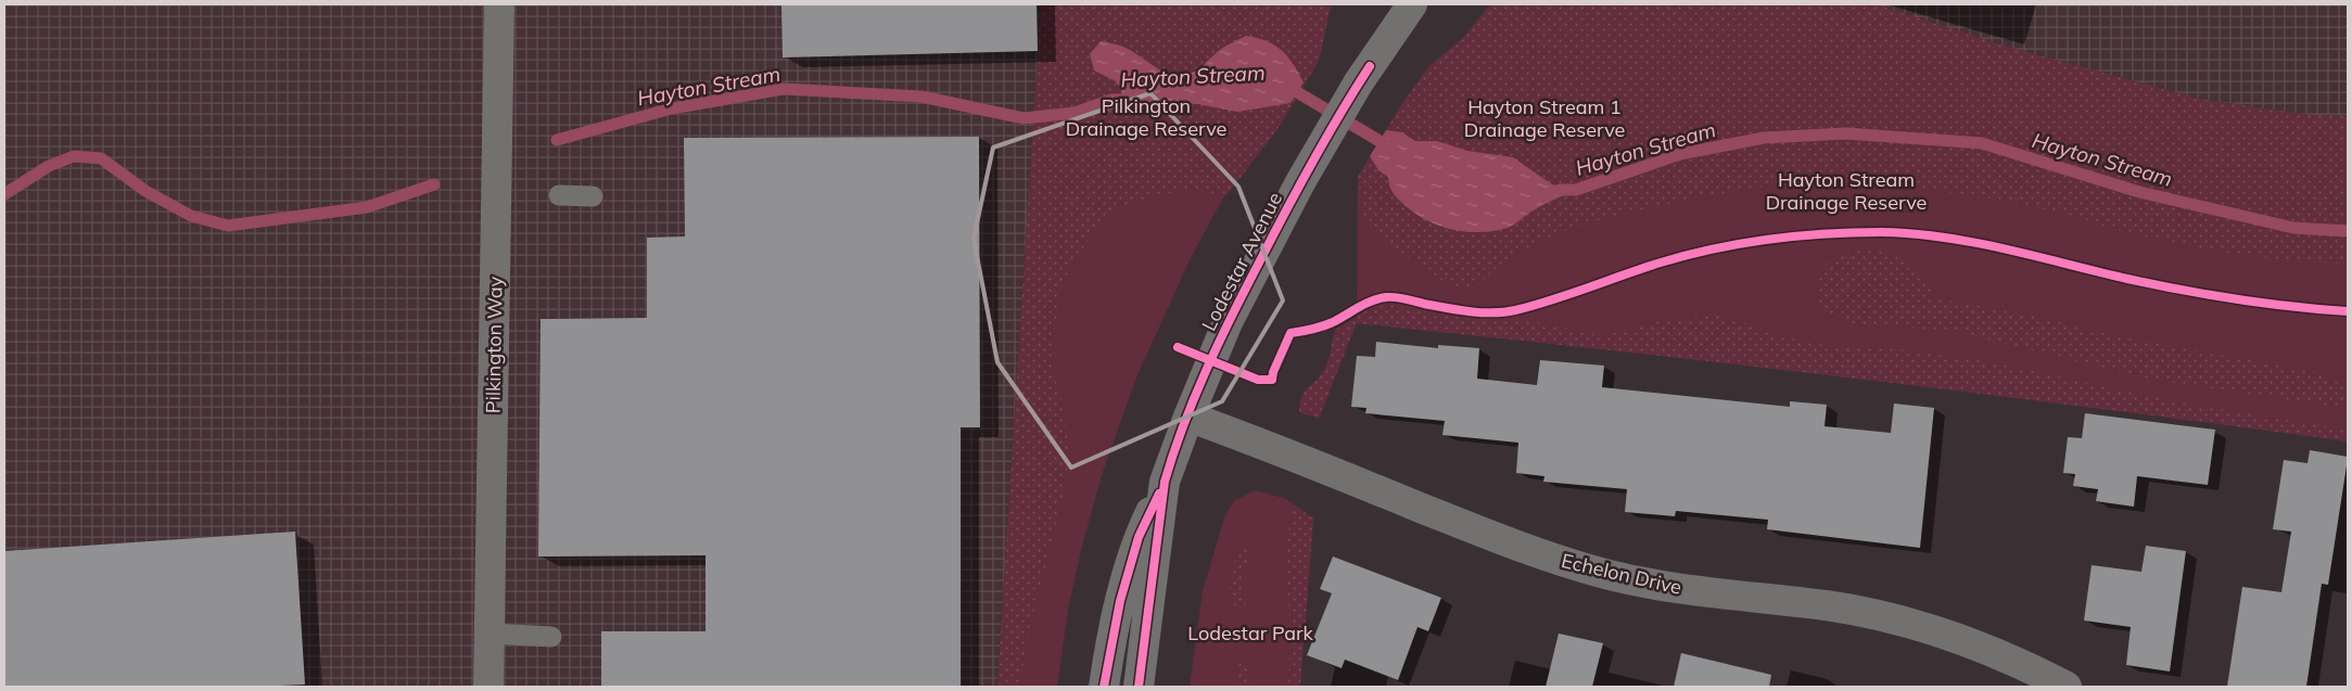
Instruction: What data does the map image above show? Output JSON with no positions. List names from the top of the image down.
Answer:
{
  "streets": {
    "street": ["Lodestar Avenue", "Pilkington Way", "Echelon Drive"]
  },
  "crossings": [
    ["Lodestar Avenue", "Echelon Drive"]
  ],
  "water": ["Hayton Stream"],
  "parks": [
    "Pilkington Drainage Reserve",
    "Hayton Stream 1 Drainage Reserve",
    "Hayton Stream Drainage Reserve",
    "Lodestar Park"
  ]
}
